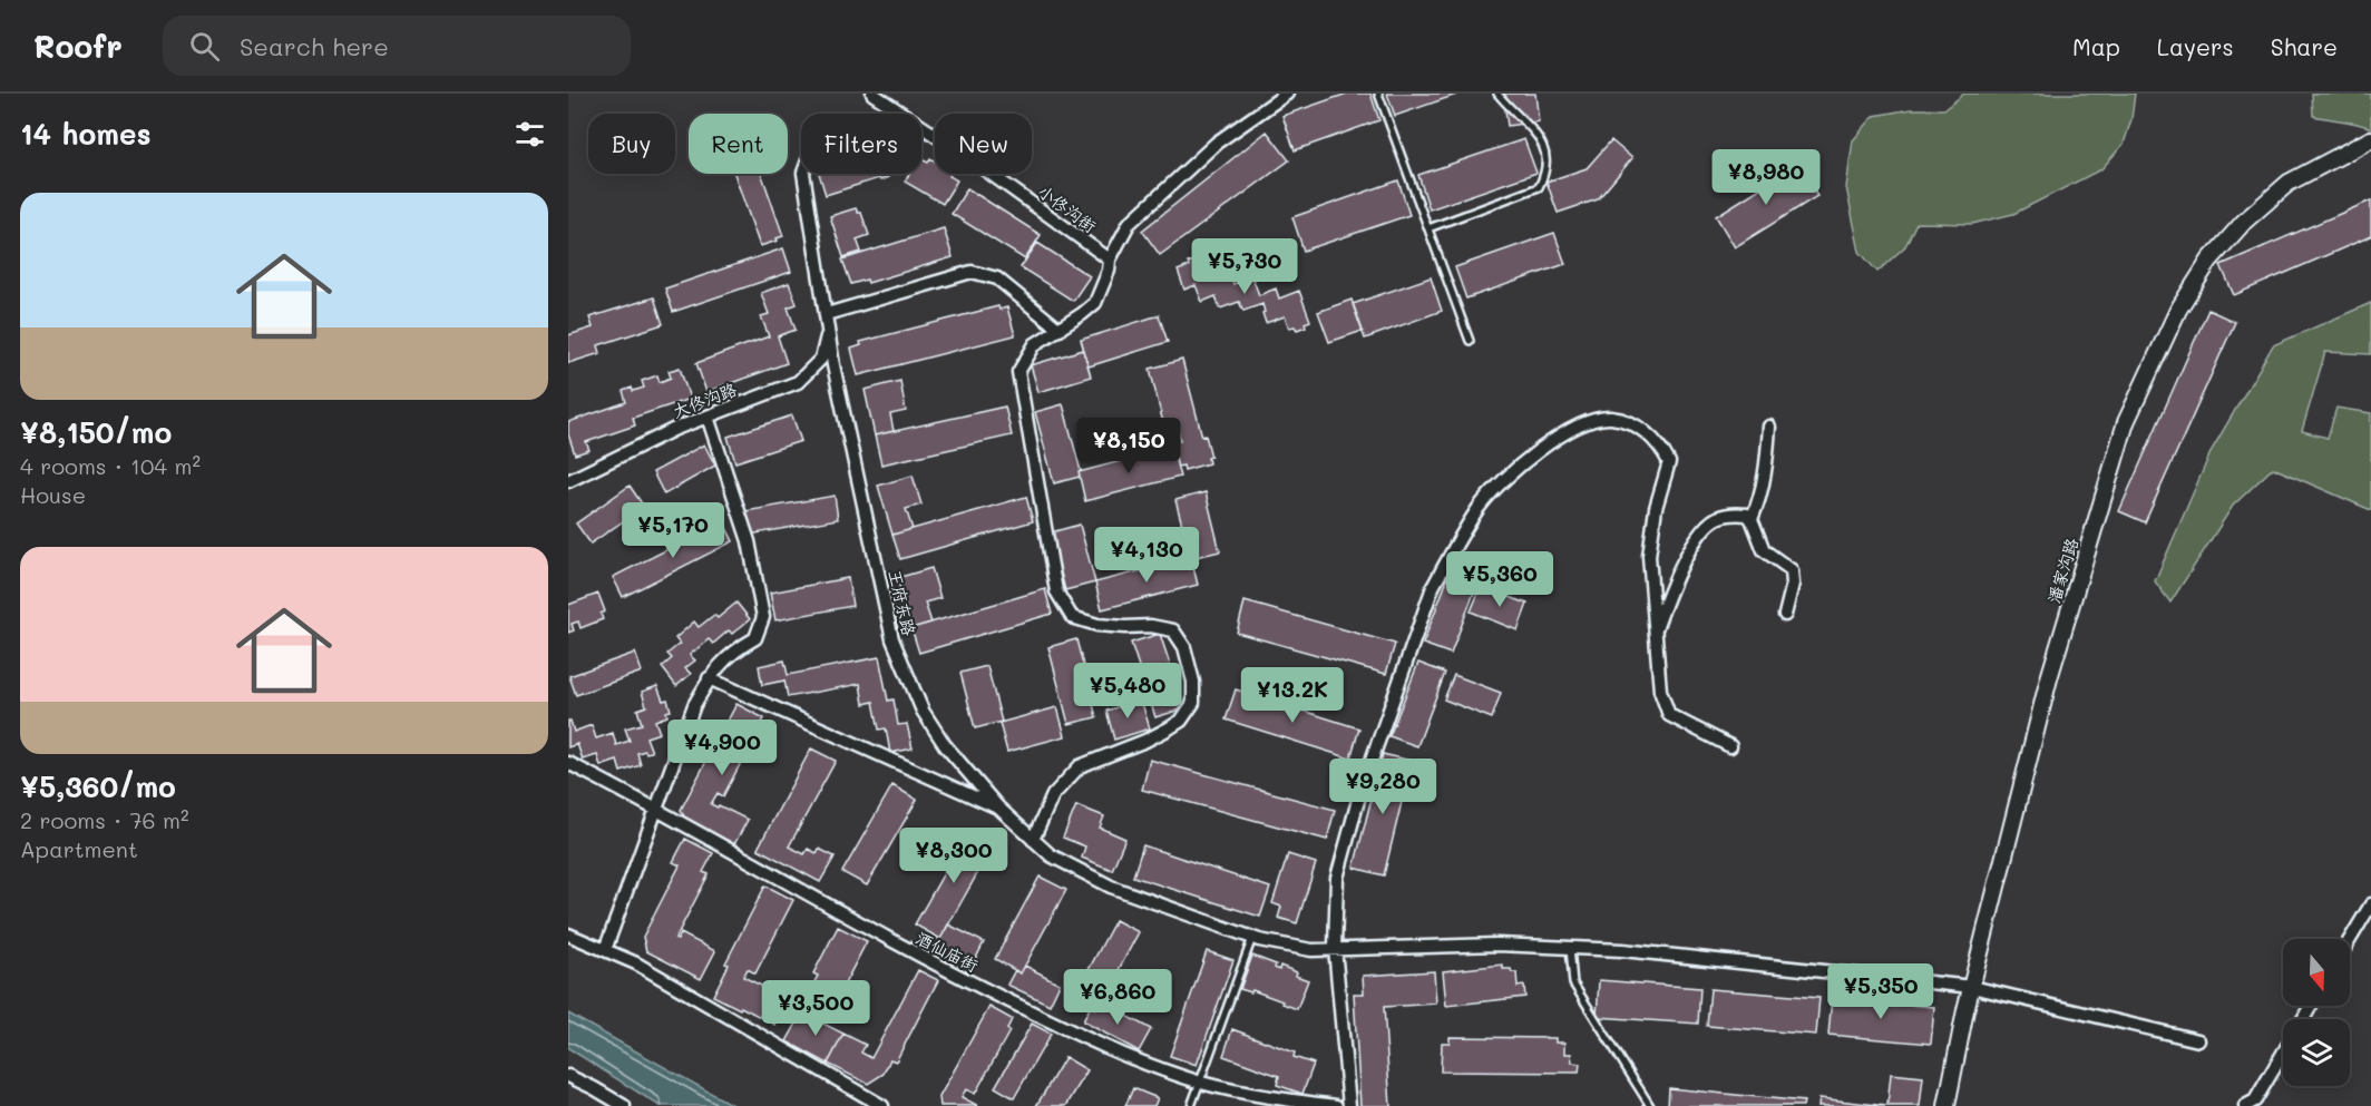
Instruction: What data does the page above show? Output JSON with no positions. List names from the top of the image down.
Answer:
{
  "streets": {
    "street": [
      "小佟沟街",
      "大佟沟路",
      "潘家沟路",
      "王府东路",
      "酒仙庙街"
    ]
  },
  "crossings": [
    ["小佟沟街", "王府东路"],
    ["大佟沟路", "王府东路"],
    ["潘家沟路", "王府东路"]
  ],
  "north": "bottom",
  "page": {
    "header": "Roofr",
    "search": "Search here",
    "nav": ["Map", "Layers", "Share"],
    "heading": "14 homes",
    "chip": [
      "Buy",
      "Rent",
      "Filters",
      "New"
    ],
    "price": [
      "¥8,980",
      "¥5,730",
      "¥8,150",
      "¥5,170",
      "¥4,130",
      "¥5,360",
      "¥5,480",
      "¥13.2K",
      "¥4,900",
      "¥9,280",
      "¥8,300",
      "¥5,350",
      "¥6,860",
      "¥3,500"
    ],
    "list": [
      {
        "name": "¥8,150/mo",
        "note": "4 rooms · 104 m² · House"
      },
      {
        "name": "¥5,360/mo",
        "note": "2 rooms · 76 m² · Apartment"
      }
    ]
  }
}
